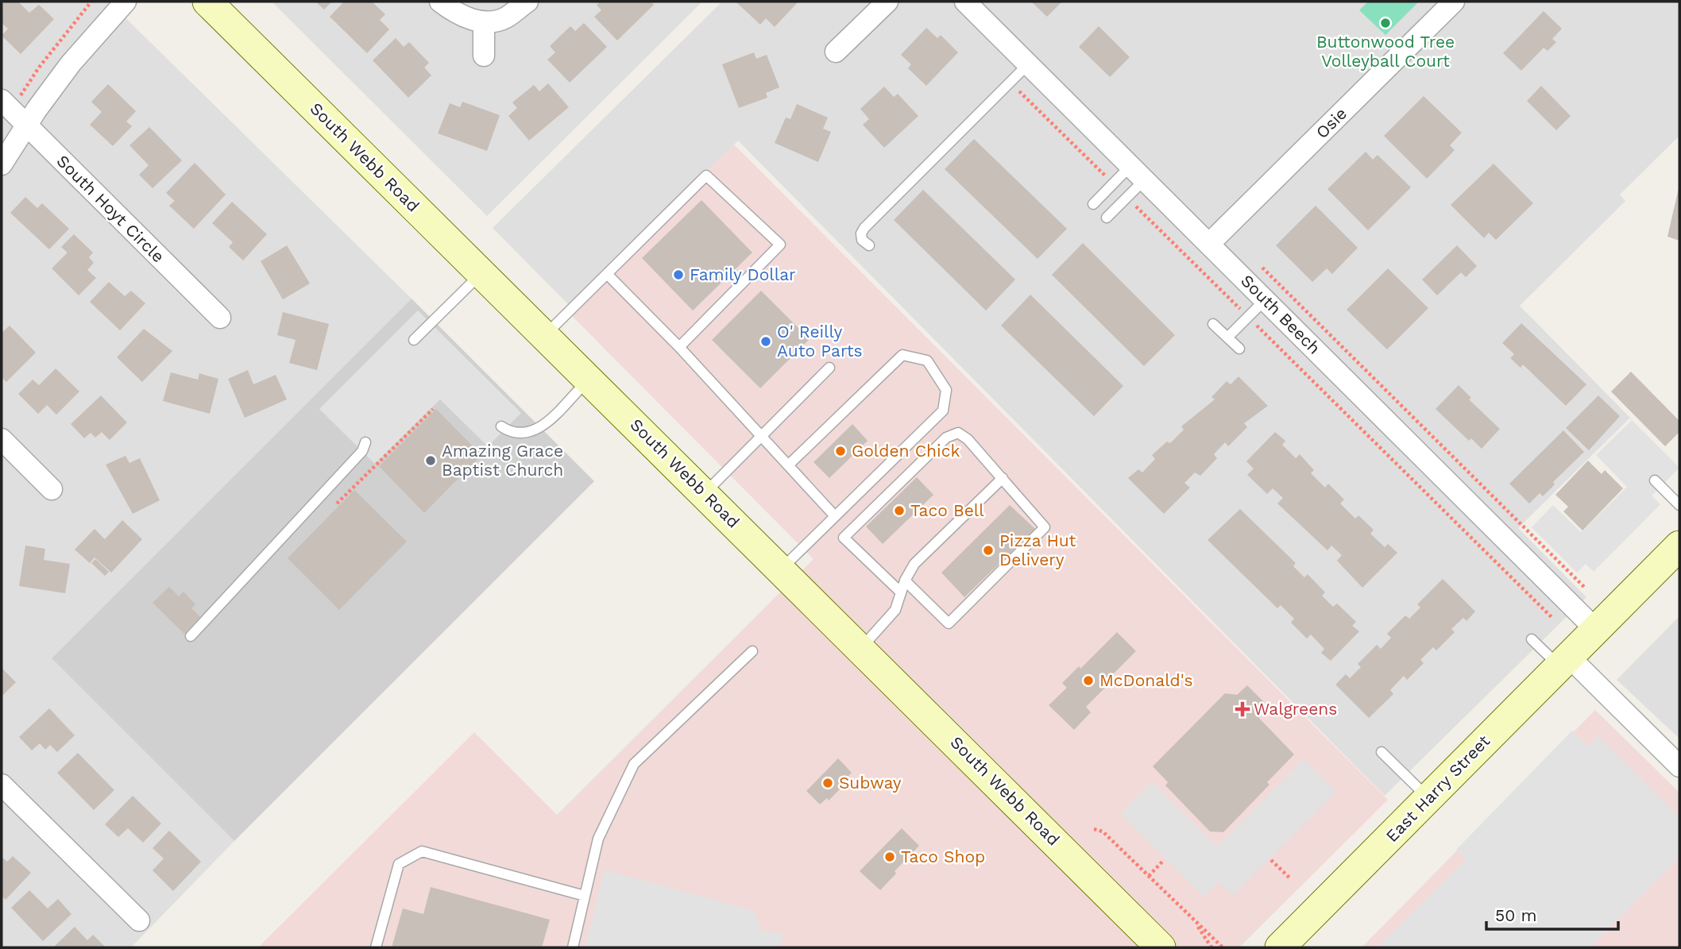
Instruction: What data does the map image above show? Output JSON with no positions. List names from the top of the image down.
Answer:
{
  "streets": {
    "main road": ["South Webb Road", "East Harry Street"],
    "street": ["Osie", "South Hoyt Circle", "South Beech"]
  },
  "crossings": [
    ["Osie", "South Beech"],
    ["South Beech", "East Harry Street"]
  ],
  "places": {
    "other": [
      "Buttonwood Tree Volleyball Court",
      "Family Dollar",
      "O' Reilly Auto Parts",
      "Golden Chick",
      "Amazing Grace Baptist Church",
      "Taco Bell",
      "Pizza Hut Delivery",
      "McDonald's",
      "Subway",
      "Taco Shop"
    ],
    "health": ["Walgreens"]
  },
  "scale_bar": "50 m"
}
